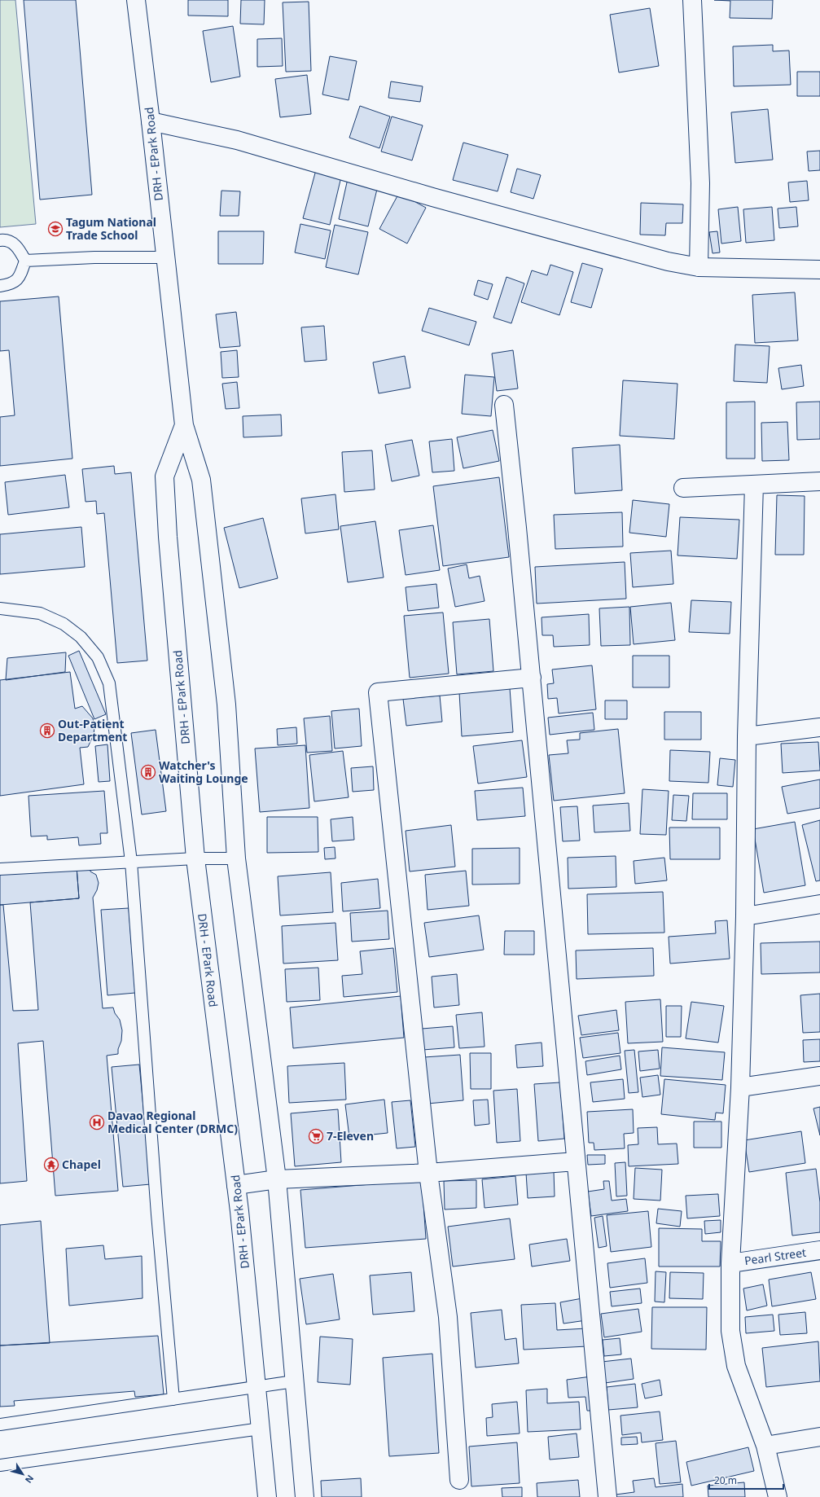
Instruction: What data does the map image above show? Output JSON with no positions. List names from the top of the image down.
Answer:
{
  "streets": {
    "street": ["DRH - EPark Road", "Pearl Street"]
  },
  "places": {
    "school or university": ["Tagum National Trade School"],
    "building": ["Out-Patient Department", "Watcher's Waiting Lounge"],
    "hospital": ["Davao Regional Medical Center (DRMC)"],
    "supermarket": ["7-Eleven"],
    "temple": ["Chapel"]
  },
  "scale_bar": "20 m",
  "north": "bottom right"
}
